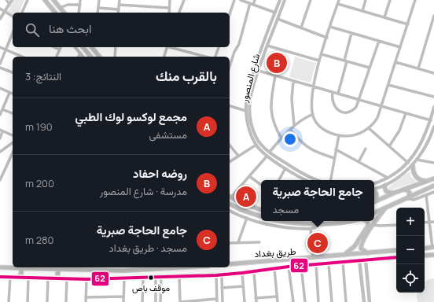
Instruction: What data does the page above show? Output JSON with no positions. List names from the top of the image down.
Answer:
{
  "streets": {
    "main road": ["طريق بغداد"],
    "street": ["شارع المنصور"]
  },
  "places": ["موقف باص"],
  "lines": ["transit line 62"],
  "page": {
    "search": "ابحث هنا",
    "pins": ["B", "A", "C"],
    "heading": ["بالقرب منك", "النتائج: 3"],
    "list": [
      {
        "mark": "A",
        "name": "مجمع لوكسو لوك الطبي",
        "note": "مستشفى",
        "value": "190 m"
      },
      {
        "mark": "B",
        "name": "روضه احفاد",
        "note": "مدرسة · شارع المنصور",
        "value": "200 m"
      },
      {
        "mark": "C",
        "name": "جامع الحاجة صبرية",
        "note": "مسجد · طريق بغداد",
        "value": "280 m"
      }
    ],
    "popup": ["جامع الحاجة صبرية", "مسجد"],
    "map_buttons": ["+", "−"]
  }
}
